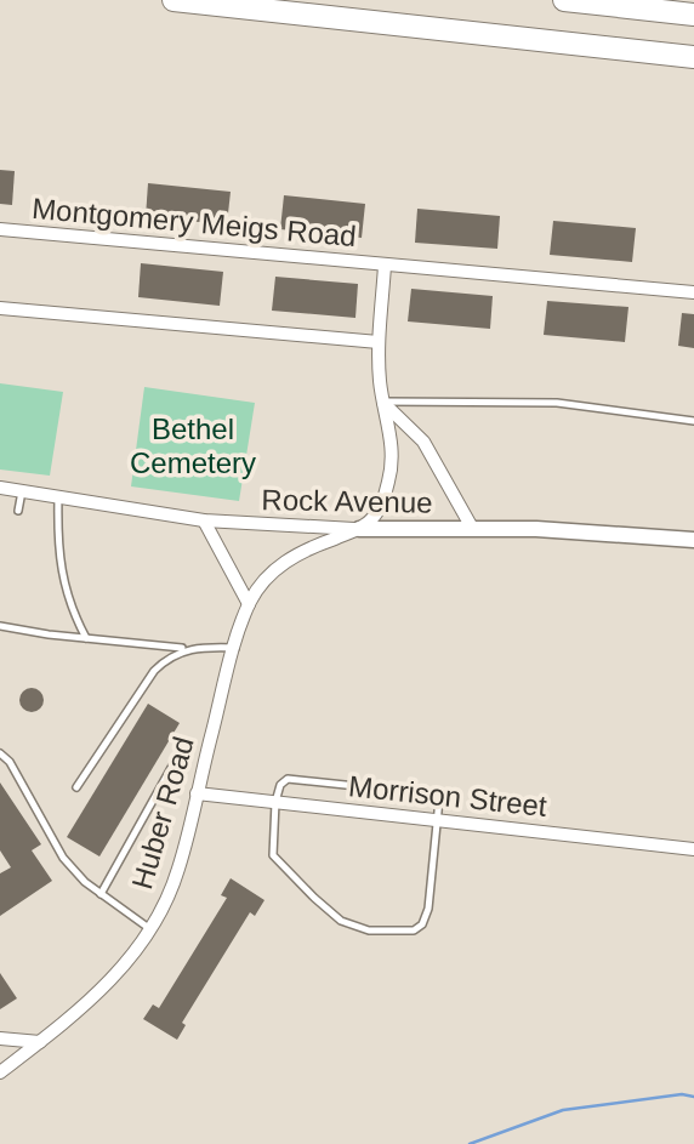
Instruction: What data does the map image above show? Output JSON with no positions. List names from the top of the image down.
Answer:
{
  "streets": {
    "street": [
      "Montgomery Meigs Road",
      "Rock Avenue",
      "Morrison Street",
      "Huber Road"
    ]
  },
  "crossings": [
    ["Montgomery Meigs Road", "Rock Avenue"],
    ["Montgomery Meigs Road", "Huber Road"],
    ["Rock Avenue", "Huber Road"],
    ["Morrison Street", "Huber Road"]
  ],
  "parks": ["Bethel Cemetery"]
}
